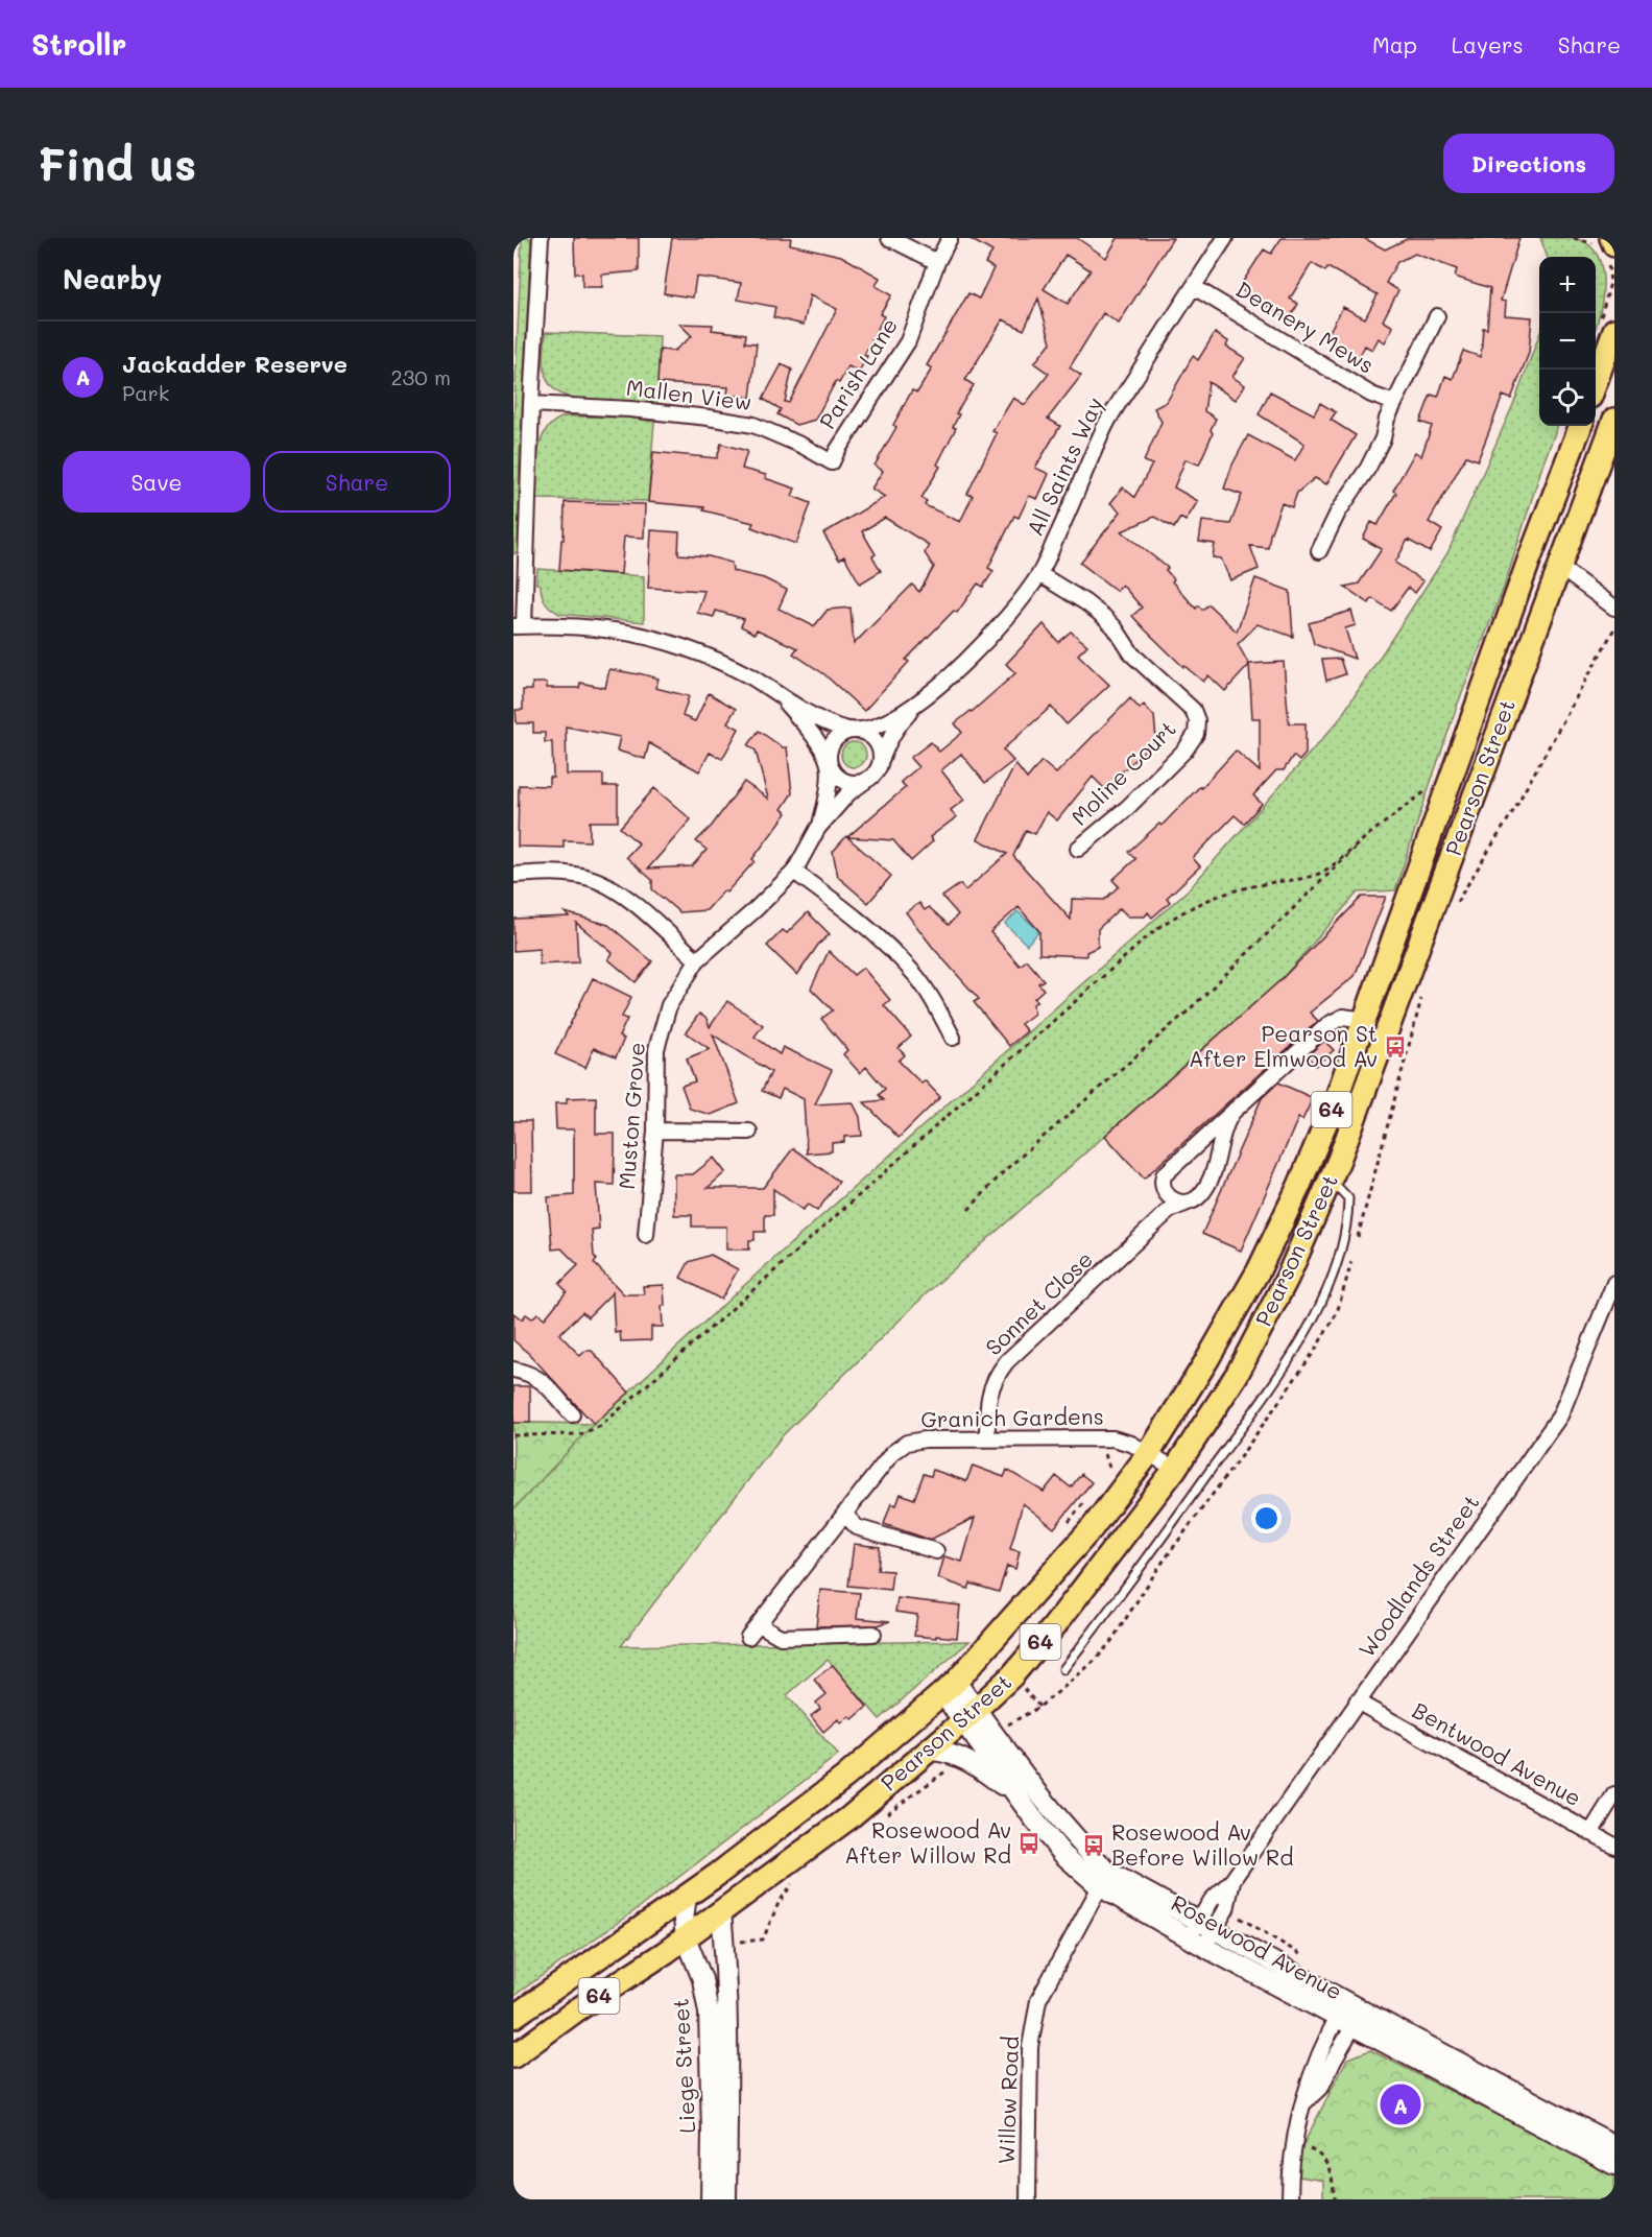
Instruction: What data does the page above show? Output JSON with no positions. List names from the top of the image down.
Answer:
{
  "streets": {
    "main road": [
      "Pearson Street",
      "64",
      "Rosewood Avenue",
      "Liege Street"
    ],
    "street": [
      "Deanery Mews",
      "Parish Lane",
      "Mallen View",
      "All Saints Way",
      "Moline Court",
      "Muston Grove",
      "Sonnet Close",
      "Granich Gardens",
      "Woodlands Street",
      "Bentwood Avenue",
      "Willow Road"
    ]
  },
  "crossings": [
    ["Deanery Mews", "All Saints Way"],
    ["Parish Lane", "Mallen View"],
    ["All Saints Way", "Moline Court"],
    ["Pearson Street", "64"],
    ["Pearson Street", "Granich Gardens"],
    ["Pearson Street", "Rosewood Avenue"],
    ["Pearson Street", "Liege Street"],
    ["64", "Liege Street"],
    ["Sonnet Close", "Granich Gardens"],
    ["Woodlands Street", "Bentwood Avenue"],
    ["Woodlands Street", "Rosewood Avenue"],
    ["Rosewood Avenue", "Willow Road"]
  ],
  "places": {
    "bus stop": ["Pearson St After Elmwood Av", "Rosewood Av After Willow Rd", "Rosewood Av Before Willow Rd"]
  },
  "page": {
    "header": "Strollr",
    "nav": ["Map", "Layers", "Share"],
    "buttons": [
      "Directions",
      ["Save", "Share"]
    ],
    "title": "Find us",
    "heading": "Nearby",
    "map_buttons": ["+", "−"],
    "list": [
      {
        "mark": "A",
        "name": "Jackadder Reserve",
        "note": "Park",
        "value": "230 m"
      }
    ],
    "pins": "A"
  }
}
